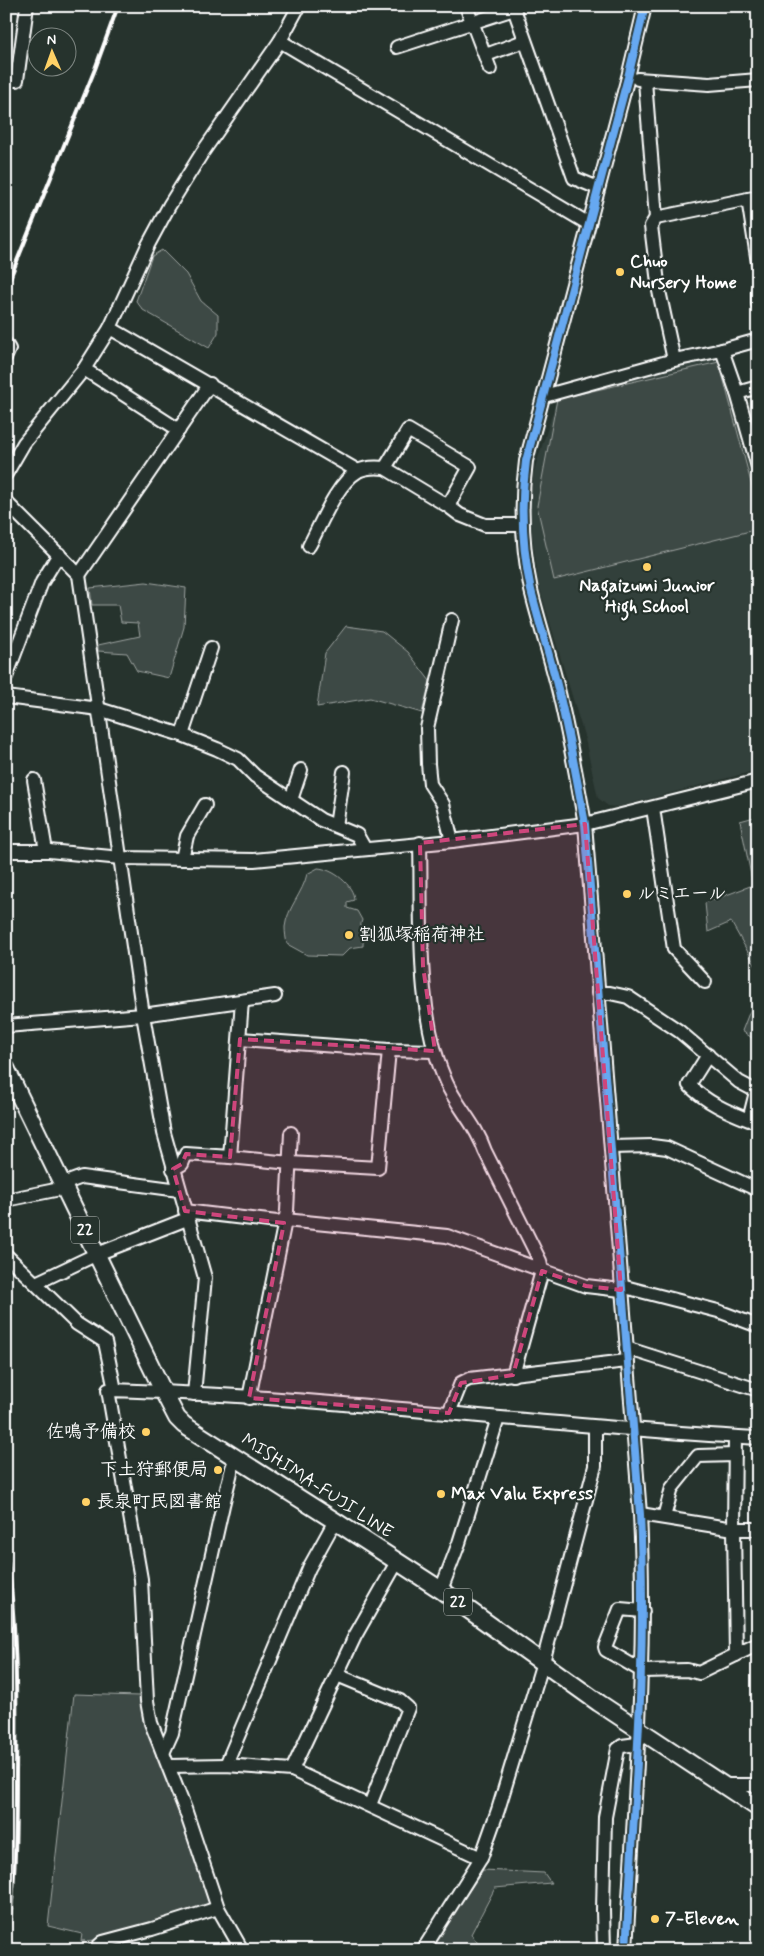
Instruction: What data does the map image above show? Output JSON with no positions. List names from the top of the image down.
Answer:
{
  "streets": {
    "main road": ["22", "MISHIMA-FUJI LINE"]
  },
  "places": [
    "Chuo Nursery Home",
    "Nagaizumi Junior High School",
    "ルミエール",
    "割狐塚稲荷神社",
    "佐鳴予備校",
    "下土狩郵便局",
    "Max Valu Express",
    "長泉町民図書館",
    "7-Eleven"
  ],
  "north": "top"
}
